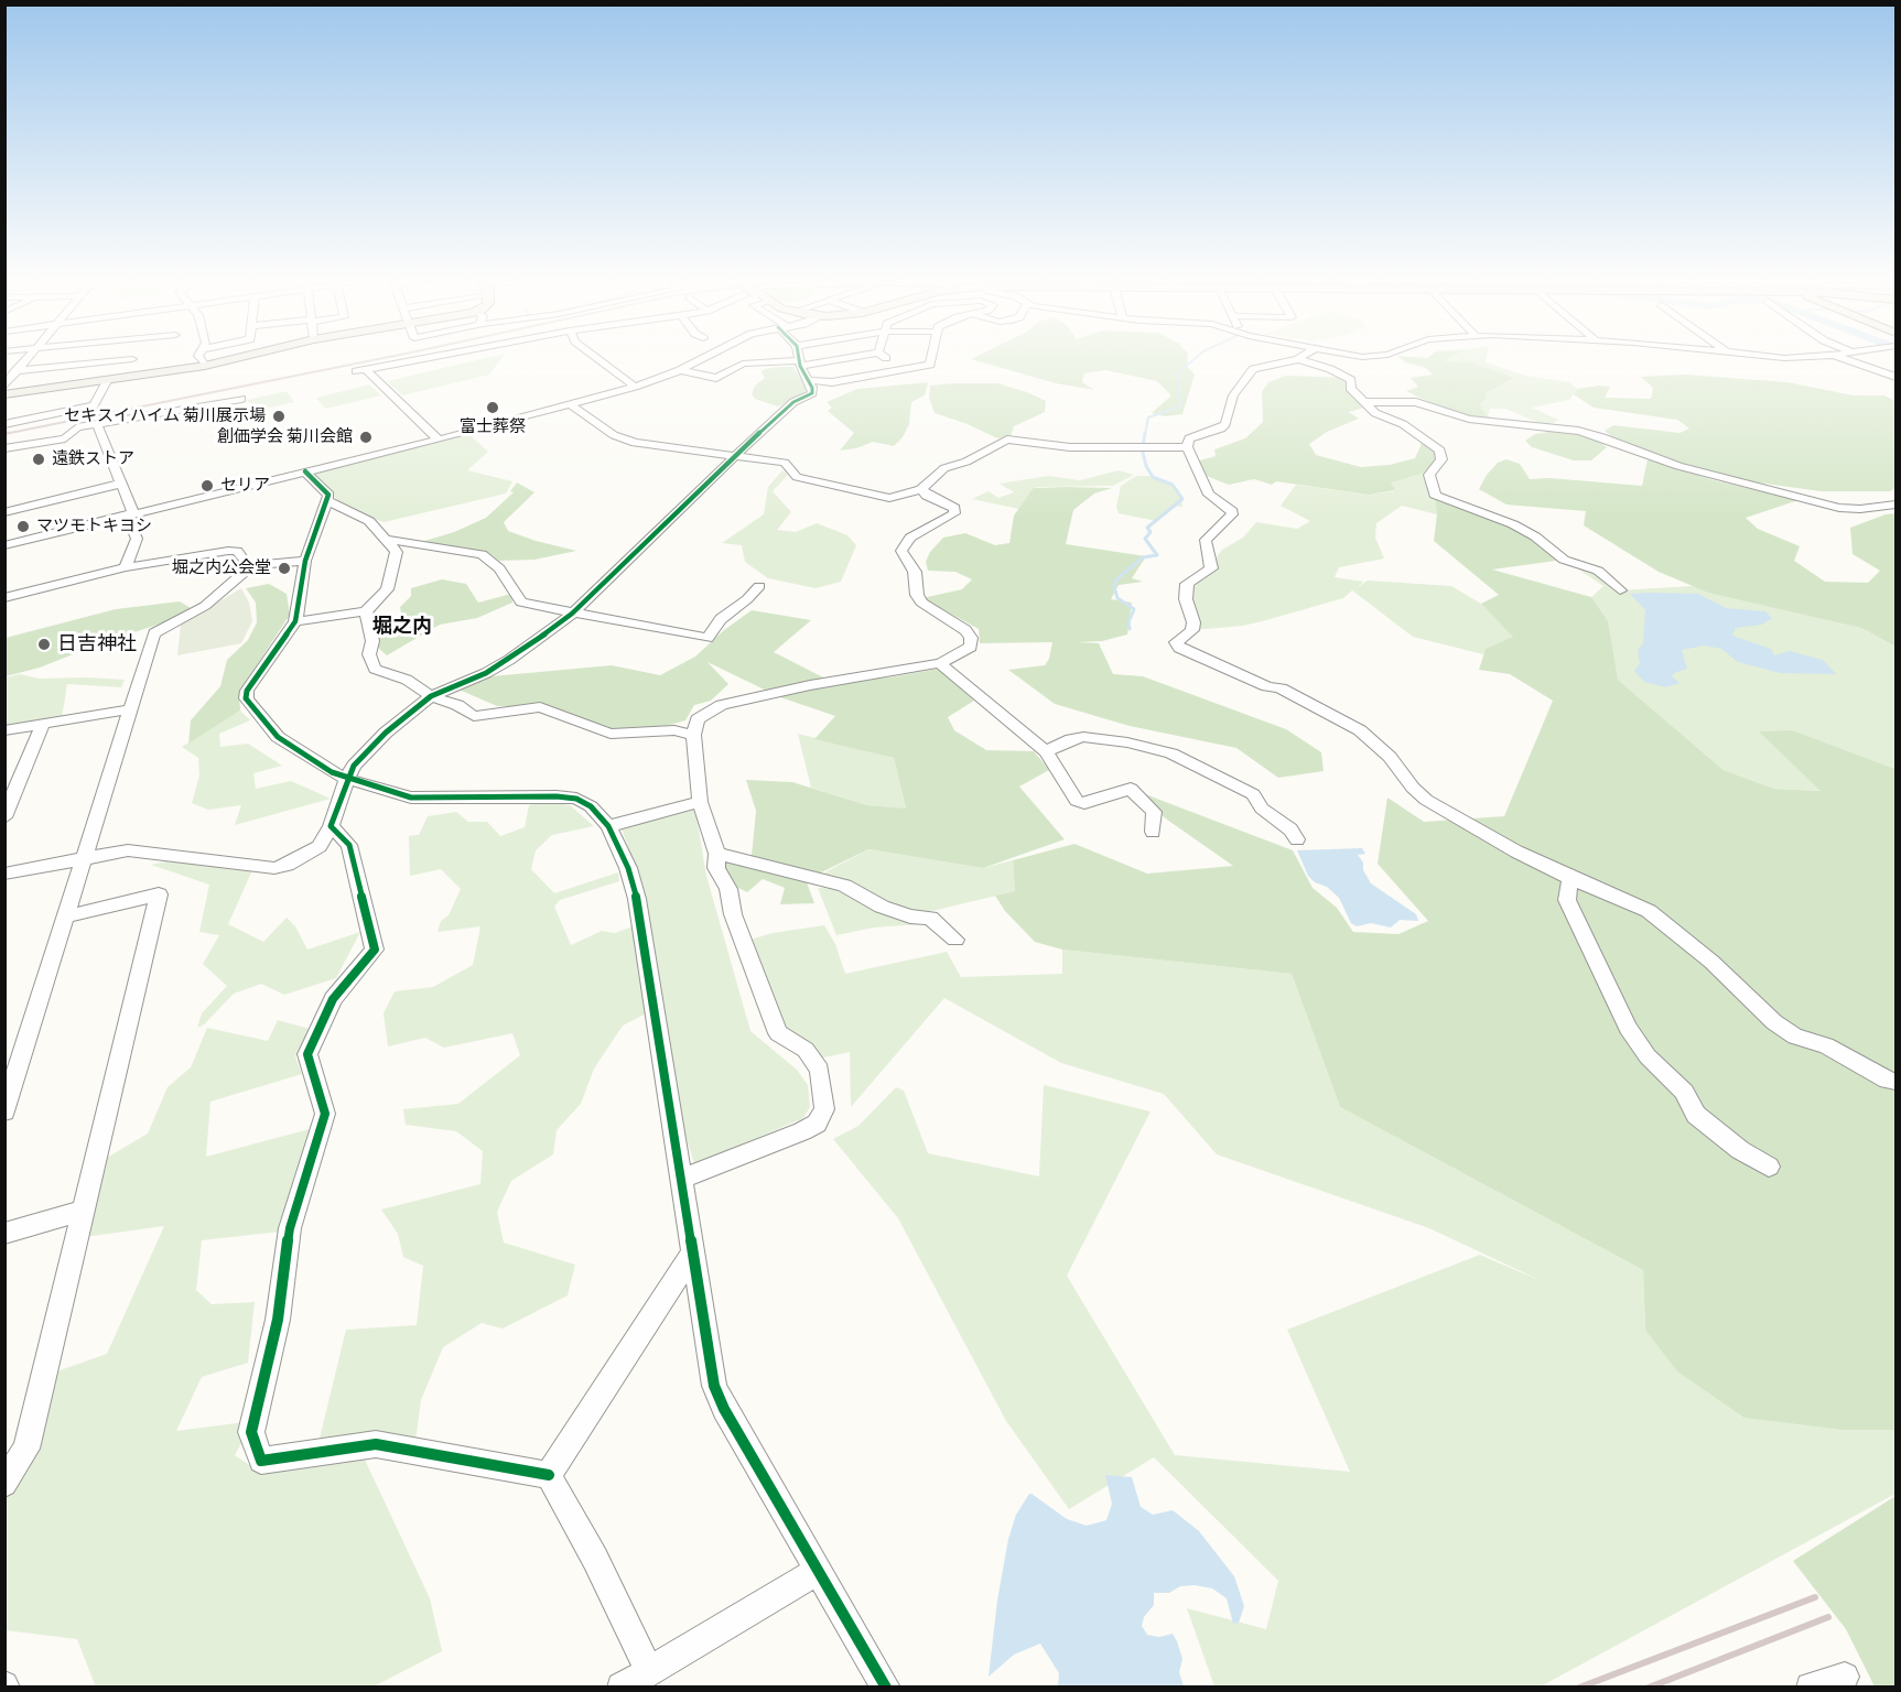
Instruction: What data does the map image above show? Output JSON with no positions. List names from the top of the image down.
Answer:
{
  "districts": ["堀之内"],
  "places": [
    "富士葬祭",
    "セキスイハイム 菊川展示場",
    "創価学会 菊川会館",
    "遠鉄ストア",
    "セリア",
    "マツモトキヨシ",
    "堀之内公会堂",
    "日吉神社"
  ]
}
